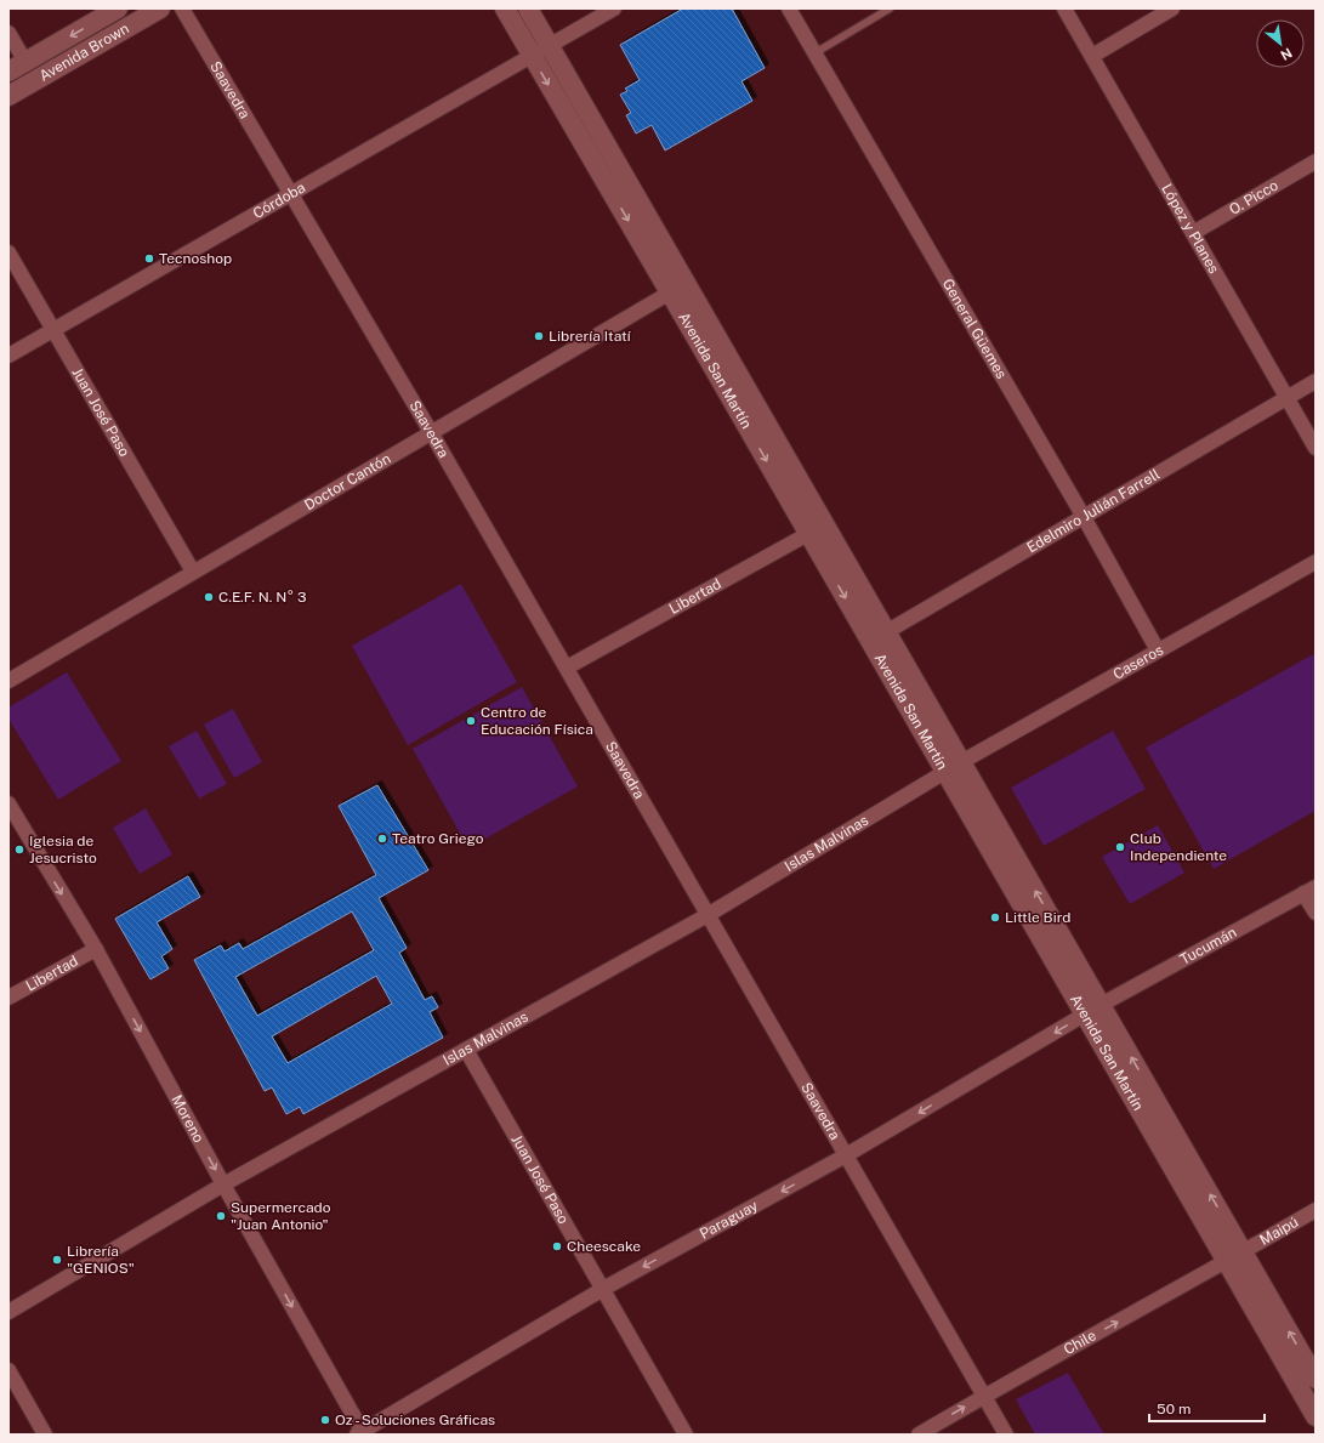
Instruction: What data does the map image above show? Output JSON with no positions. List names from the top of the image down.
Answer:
{
  "streets": {
    "main road": ["Avenida Brown", "Avenida San Martín"],
    "street": [
      "Saavedra",
      "O. Picco",
      "Córdoba",
      "López y Planes",
      "General Güemes",
      "Juan José Paso",
      "Doctor Cantón",
      "Edelmiro Julián Farrell",
      "Libertad",
      "Caseros",
      "Islas Malvinas",
      "Tucumán",
      "Moreno",
      "Paraguay",
      "Maipú",
      "Chile"
    ]
  },
  "crossings": [
    ["Saavedra", "Córdoba"],
    ["Saavedra", "Doctor Cantón"],
    ["Saavedra", "Libertad"],
    ["Saavedra", "Islas Malvinas"],
    ["Saavedra", "Paraguay"],
    ["Saavedra", "Chile"],
    ["O. Picco", "López y Planes"],
    ["Córdoba", "Avenida San Martín"],
    ["Córdoba", "Juan José Paso"],
    ["López y Planes", "Edelmiro Julián Farrell"],
    ["General Güemes", "Edelmiro Julián Farrell"],
    ["General Güemes", "Caseros"],
    ["Avenida San Martín", "Doctor Cantón"],
    ["Avenida San Martín", "Edelmiro Julián Farrell"],
    ["Avenida San Martín", "Libertad"],
    ["Avenida San Martín", "Caseros"],
    ["Avenida San Martín", "Islas Malvinas"],
    ["Avenida San Martín", "Tucumán"],
    ["Avenida San Martín", "Paraguay"],
    ["Avenida San Martín", "Maipú"],
    ["Avenida San Martín", "Chile"],
    ["Juan José Paso", "Doctor Cantón"],
    ["Juan José Paso", "Islas Malvinas"],
    ["Juan José Paso", "Paraguay"],
    ["Libertad", "Moreno"],
    ["Caseros", "Islas Malvinas"],
    ["Islas Malvinas", "Moreno"],
    ["Tucumán", "Paraguay"],
    ["Moreno", "Paraguay"],
    ["Maipú", "Chile"]
  ],
  "one_way": ["Moreno", "Paraguay", "Chile"],
  "places": [
    "Tecnoshop",
    "Librería Itatí",
    "C.E.F. N. N° 3",
    "Centro de Educación Física",
    "Teatro Griego",
    "Club Independiente",
    "Iglesia de Jesucristo",
    "Little Bird",
    "Supermercado \"Juan Antonio\"",
    "Cheescake",
    "Librería \"GENIOS\"",
    "Oz - Soluciones Gráficas"
  ],
  "scale_bar": "50 m",
  "north": "bottom right"
}
